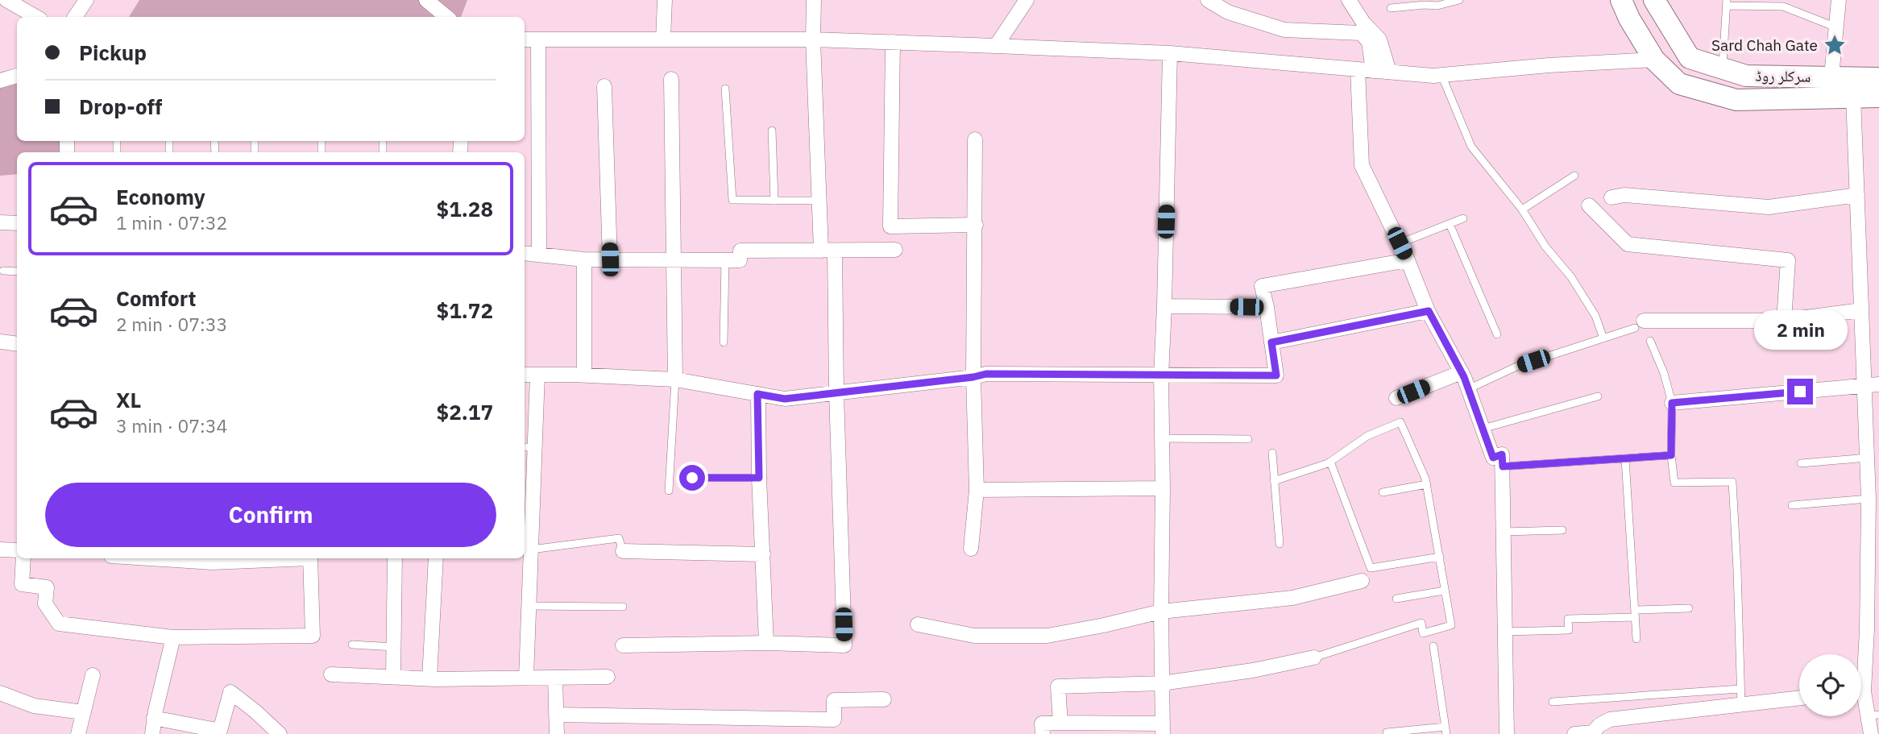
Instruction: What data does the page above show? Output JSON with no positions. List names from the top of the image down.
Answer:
{
  "streets": {
    "main road": ["سرکلر روڈ"]
  },
  "places": {
    "place": ["Sard Chah Gate"]
  },
  "page": {
    "banner": ["Pickup", "Drop-off"],
    "list": [
      {
        "name": "Economy",
        "note": "1 min · 07:32",
        "value": "$1.28"
      },
      {
        "name": "Comfort",
        "note": "2 min · 07:33",
        "value": "$1.72"
      },
      {
        "name": "XL",
        "note": "3 min · 07:34",
        "value": "$2.17"
      }
    ],
    "bubble": "2 min",
    "buttons": "Confirm"
  }
}
